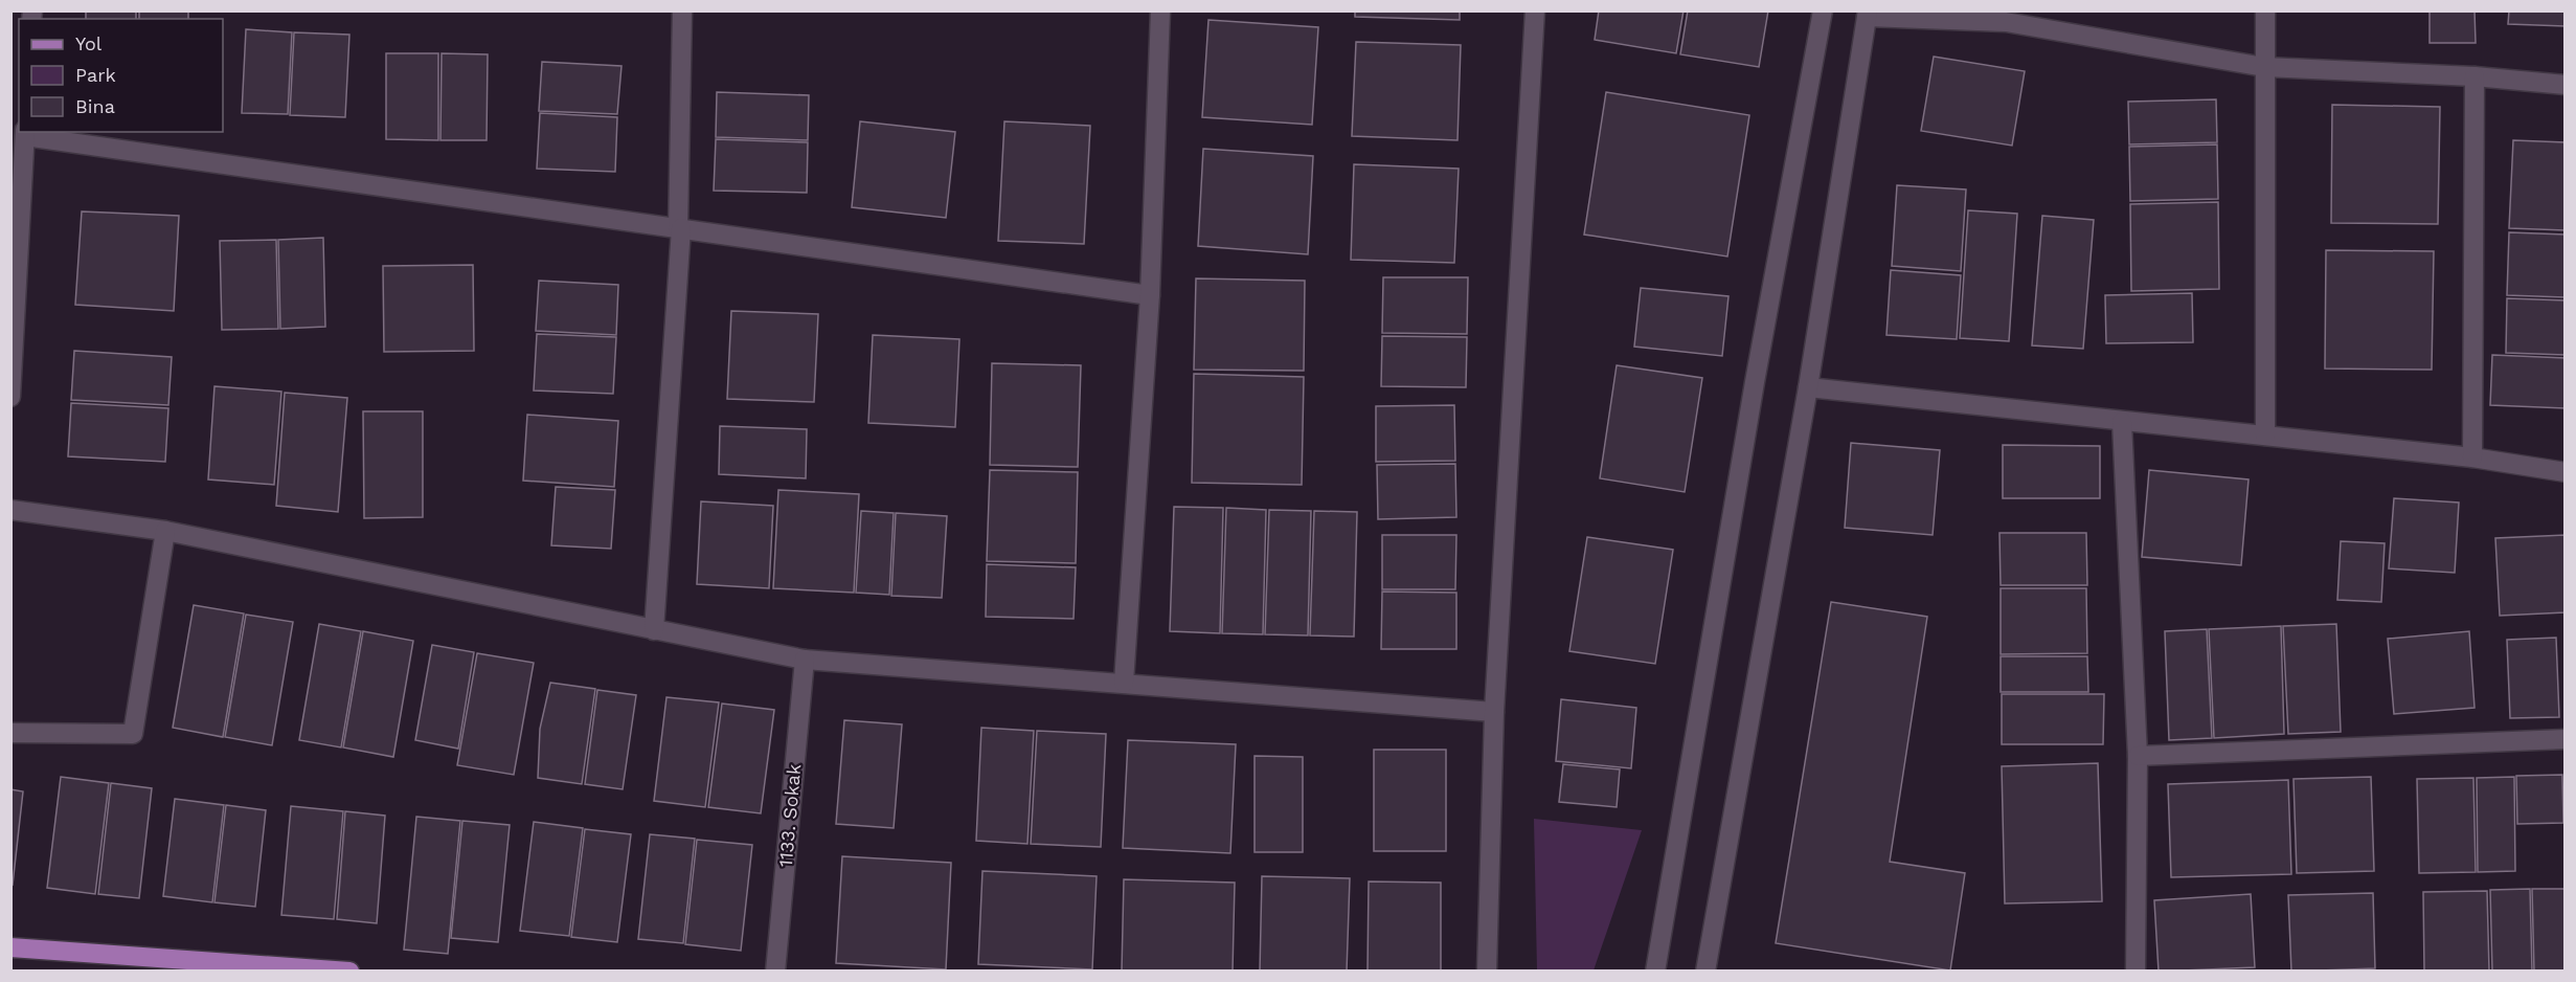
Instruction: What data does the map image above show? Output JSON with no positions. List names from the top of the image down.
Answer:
{
  "streets": {
    "street": ["1133. Sokak"]
  },
  "legend": ["Yol", "Park", "Bina"]
}
